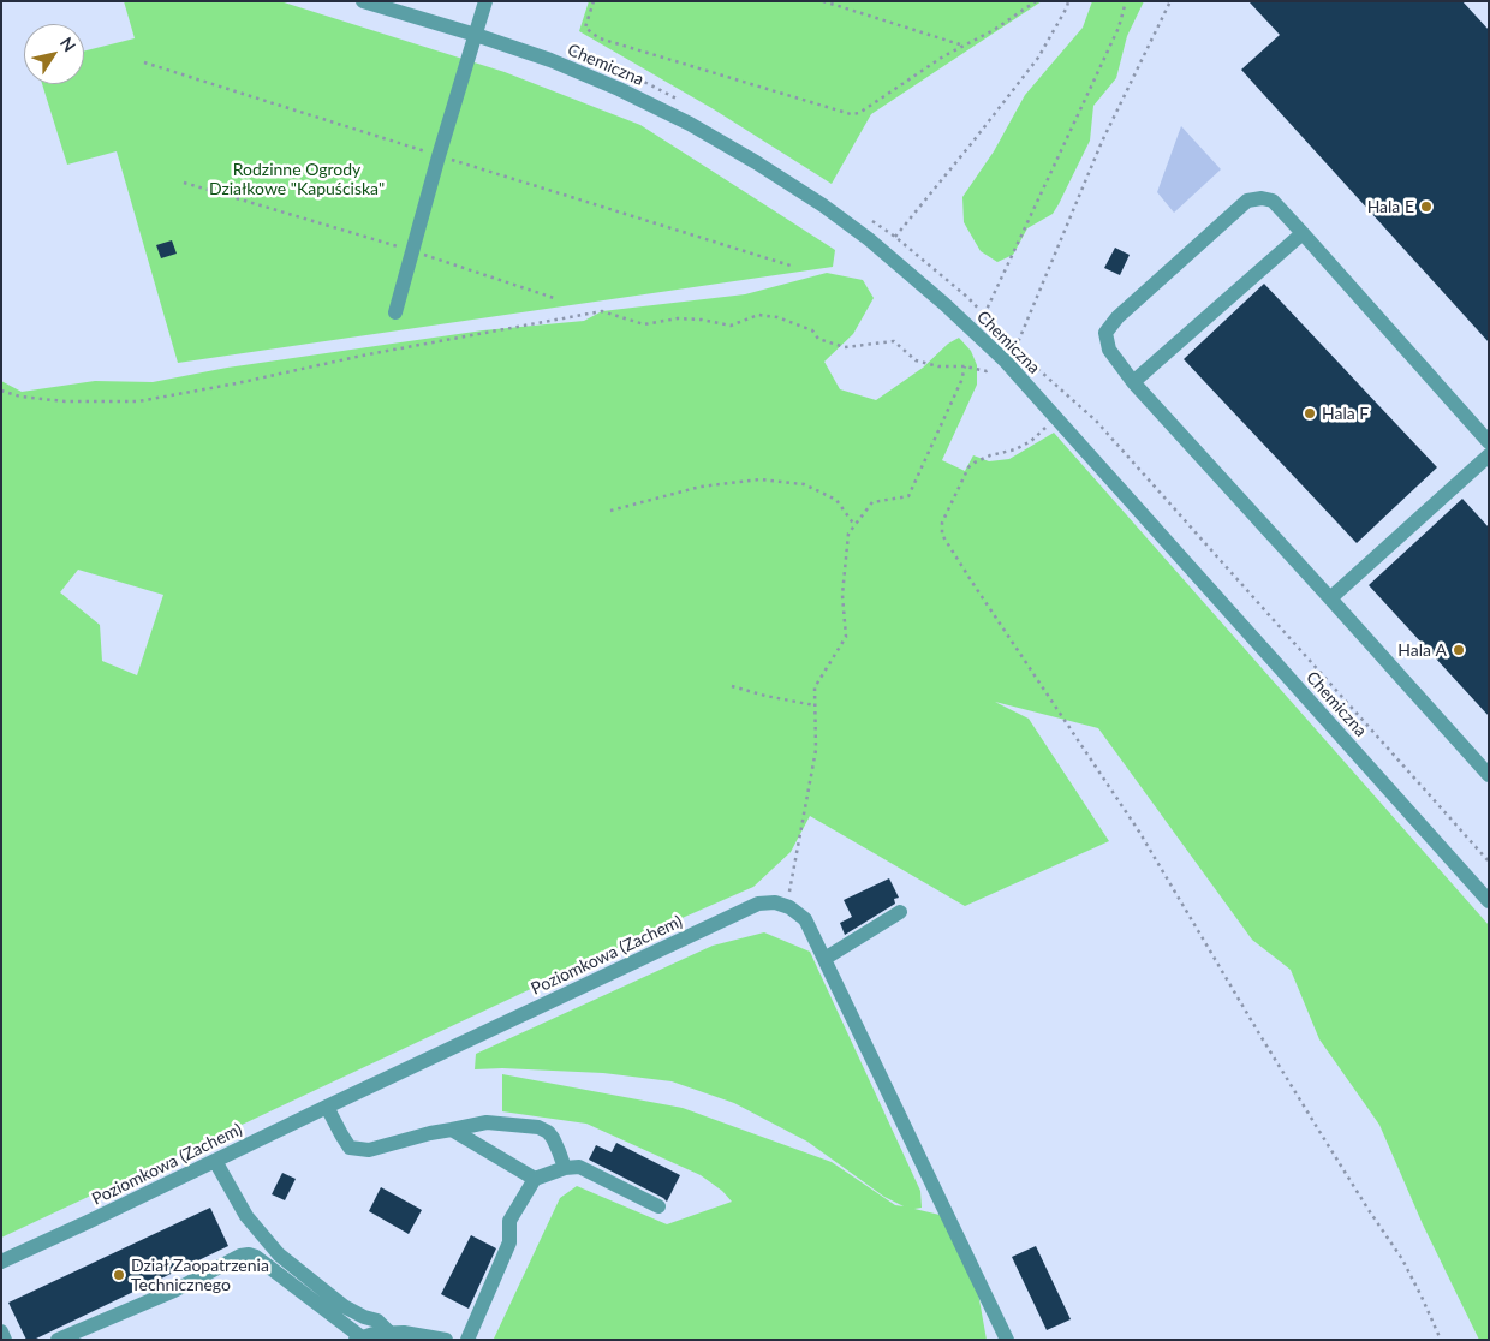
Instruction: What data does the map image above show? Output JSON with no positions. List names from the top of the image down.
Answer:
{
  "streets": {
    "street": ["Chemiczna", "Poziomkowa (Zachem)"]
  },
  "parks": ["Rodzinne Ogrody Działkowe \"Kapuściska\""],
  "places": [
    "Hala E",
    "Hala F",
    "Hala A",
    "Dział Zaopatrzenia Technicznego"
  ],
  "north": "top right"
}
